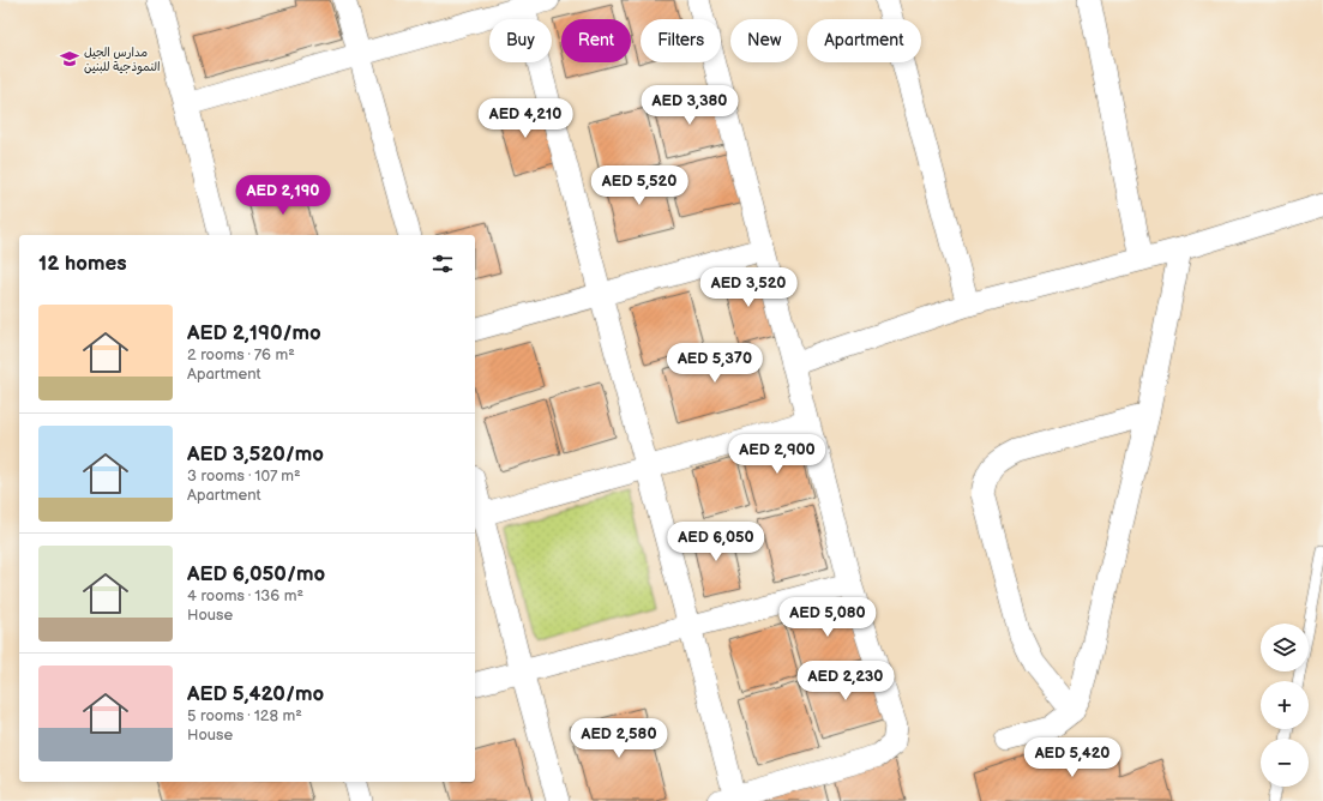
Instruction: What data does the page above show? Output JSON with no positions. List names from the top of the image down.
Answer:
{
  "places": {
    "school or university": ["مدارس الجيل النموذجية للبنين"]
  },
  "page": {
    "chip": [
      "Buy",
      "Rent",
      "Filters",
      "New",
      "Apartment"
    ],
    "price": [
      "AED 3,380",
      "AED 4,210",
      "AED 5,520",
      "AED 2,190",
      "AED 3,520",
      "AED 5,370",
      "AED 2,900",
      "AED 6,050",
      "AED 5,080",
      "AED 2,230",
      "AED 2,580",
      "AED 5,420"
    ],
    "heading": "12 homes",
    "list": [
      {
        "name": "AED 2,190/mo",
        "note": "2 rooms · 76 m² · Apartment"
      },
      {
        "name": "AED 3,520/mo",
        "note": "3 rooms · 107 m² · Apartment"
      },
      {
        "name": "AED 6,050/mo",
        "note": "4 rooms · 136 m² · House"
      },
      {
        "name": "AED 5,420/mo",
        "note": "5 rooms · 128 m² · House"
      }
    ],
    "map_buttons": ["+", "−"]
  }
}
